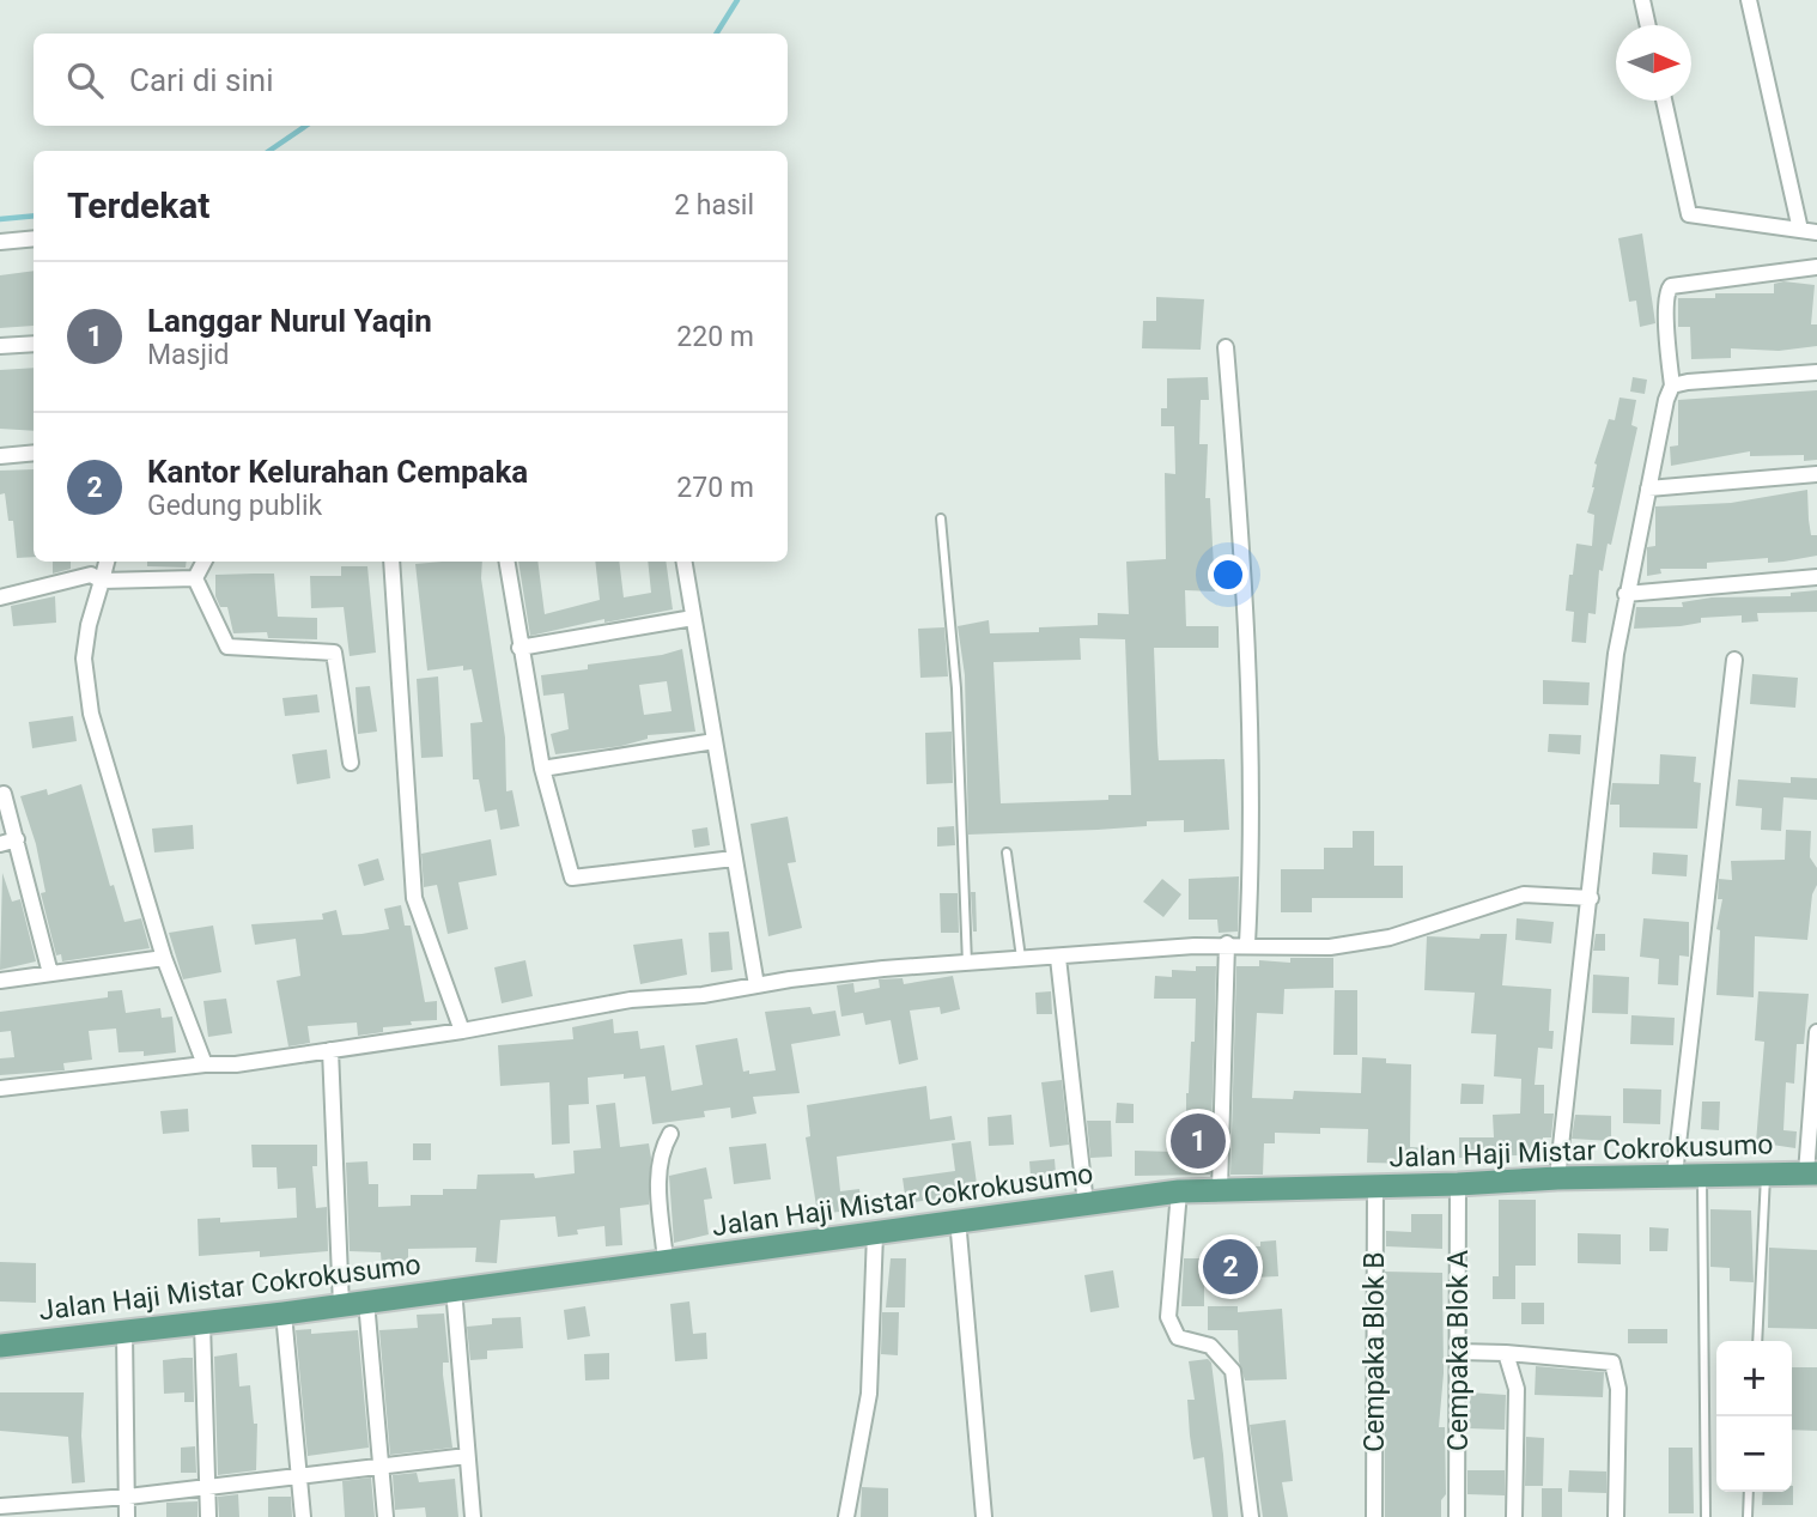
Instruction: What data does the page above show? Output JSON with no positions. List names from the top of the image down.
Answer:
{
  "streets": {
    "main road": ["Jalan Haji Mistar Cokrokusumo"],
    "street": ["Cempaka Blok A", "Cempaka Blok B"]
  },
  "crossings": [
    ["Jalan Haji Mistar Cokrokusumo", "Cempaka Blok A"],
    ["Jalan Haji Mistar Cokrokusumo", "Cempaka Blok B"]
  ],
  "north": "right",
  "page": {
    "search": "Cari di sini",
    "heading": ["Terdekat", "2 hasil"],
    "list": [
      {
        "mark": "1",
        "name": "Langgar Nurul Yaqin",
        "note": "Masjid",
        "value": "220 m"
      },
      {
        "mark": "2",
        "name": "Kantor Kelurahan Cempaka",
        "note": "Gedung publik",
        "value": "270 m"
      }
    ],
    "pins": ["1", "2"],
    "map_buttons": ["+", "−"]
  }
}
